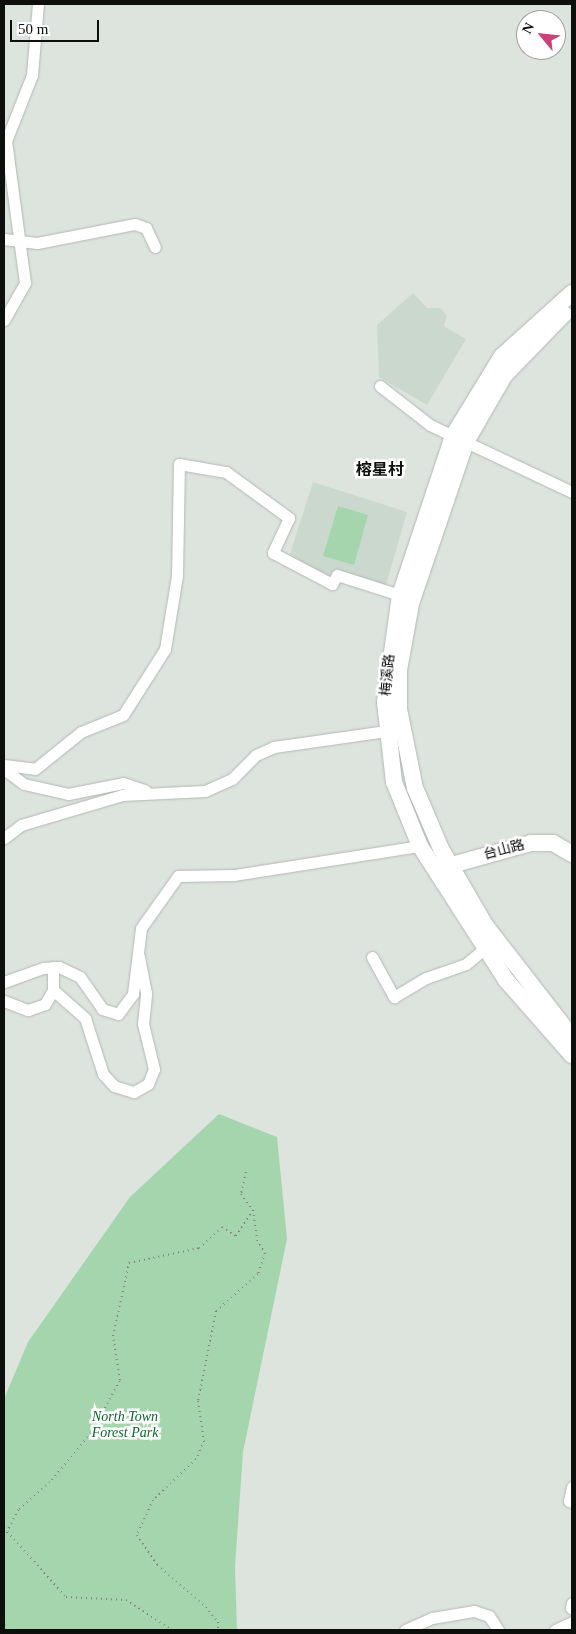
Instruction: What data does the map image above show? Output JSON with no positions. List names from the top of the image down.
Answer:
{
  "streets": {
    "main road": ["梅溪路", "台山路"]
  },
  "crossings": [
    ["梅溪路", "台山路"]
  ],
  "districts": ["榕星村"],
  "parks": ["North Town Forest Park"],
  "scale_bar": "50 m",
  "north": "top left"
}
